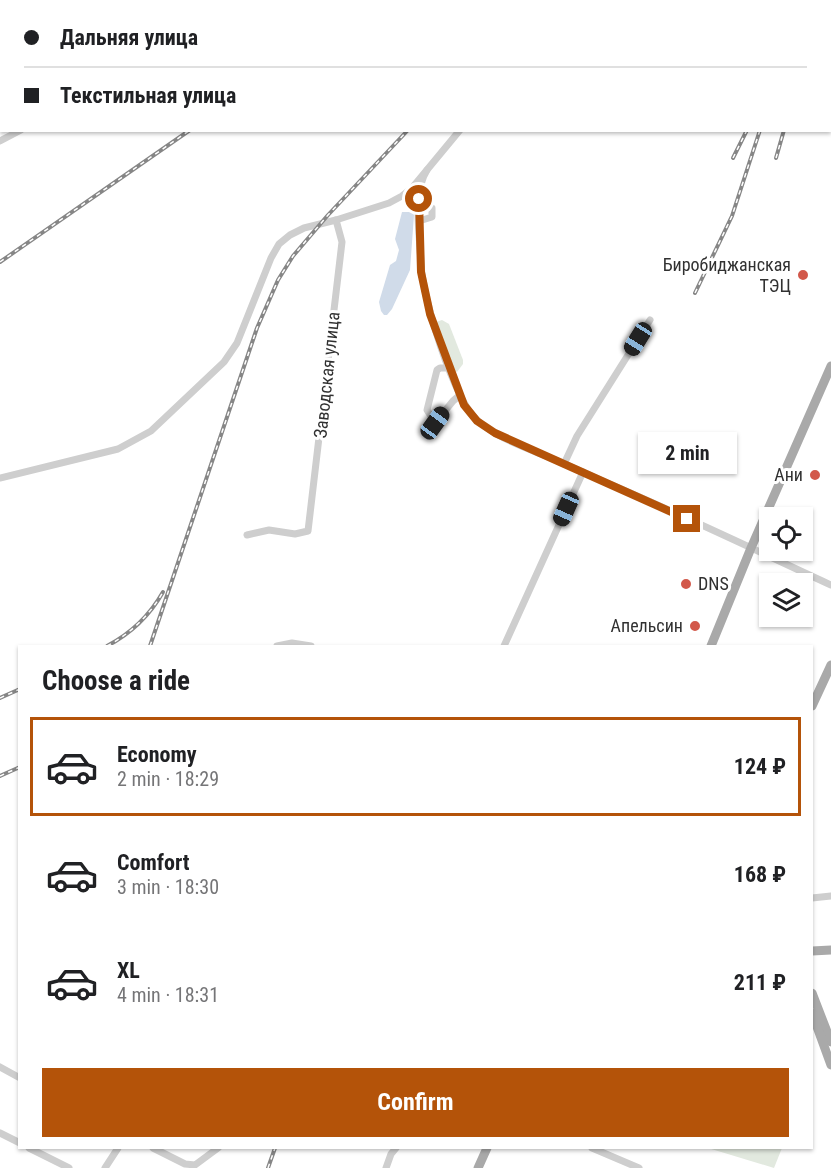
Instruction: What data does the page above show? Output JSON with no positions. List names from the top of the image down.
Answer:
{
  "streets": {
    "street": ["Заводская улица"]
  },
  "places": [
    "Биробиджанская ТЭЦ",
    "Ани",
    "DNS",
    "Апельсин"
  ],
  "page": {
    "banner": ["Дальняя улица", "Текстильная улица"],
    "bubble": "2 min",
    "heading": "Choose a ride",
    "list": [
      {
        "name": "Economy",
        "note": "2 min · 18:29",
        "value": "124 ₽"
      },
      {
        "name": "Comfort",
        "note": "3 min · 18:30",
        "value": "168 ₽"
      },
      {
        "name": "XL",
        "note": "4 min · 18:31",
        "value": "211 ₽"
      }
    ],
    "buttons": "Confirm"
  }
}
